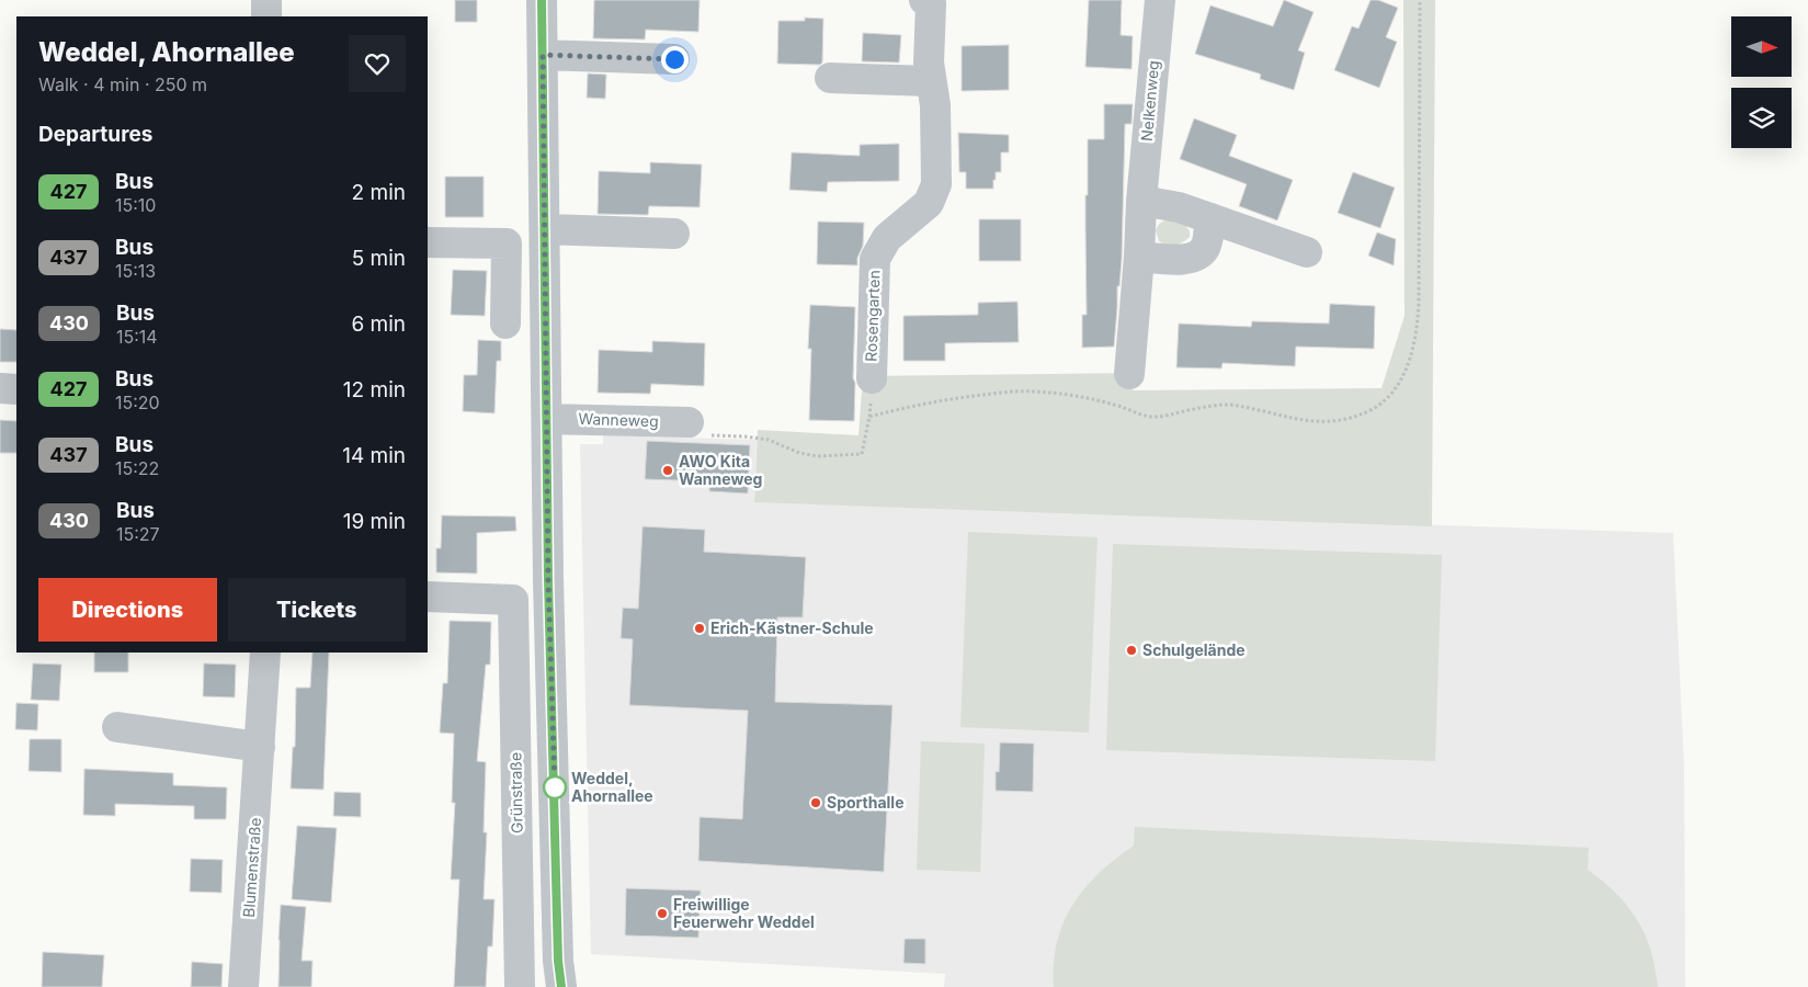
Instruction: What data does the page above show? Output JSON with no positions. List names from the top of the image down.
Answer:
{
  "streets": {
    "street": [
      "Nelkenweg",
      "Rosengarten",
      "Wanneweg",
      "Grünstraße",
      "Blumenstraße"
    ]
  },
  "places": [
    "AWO Kita Wanneweg",
    "Erich-Kästner-Schule",
    "Schulgelände",
    "Weddel, Ahornallee",
    "Sporthalle",
    "Freiwillige Feuerwehr Weddel"
  ],
  "lines": ["bus line 427"],
  "north": "right",
  "page": {
    "heading": [
      ["Weddel, Ahornallee", "Walk · 4 min · 250 m"],
      "Departures"
    ],
    "list": [
      {
        "mark": "427",
        "name": "Bus",
        "note": "15:10",
        "value": "2 min"
      },
      {
        "mark": "437",
        "name": "Bus",
        "note": "15:13",
        "value": "5 min"
      },
      {
        "mark": "430",
        "name": "Bus",
        "note": "15:14",
        "value": "6 min"
      },
      {
        "mark": "427",
        "name": "Bus",
        "note": "15:20",
        "value": "12 min"
      },
      {
        "mark": "437",
        "name": "Bus",
        "note": "15:22",
        "value": "14 min"
      },
      {
        "mark": "430",
        "name": "Bus",
        "note": "15:27",
        "value": "19 min"
      }
    ],
    "buttons": ["Directions", "Tickets"]
  }
}
